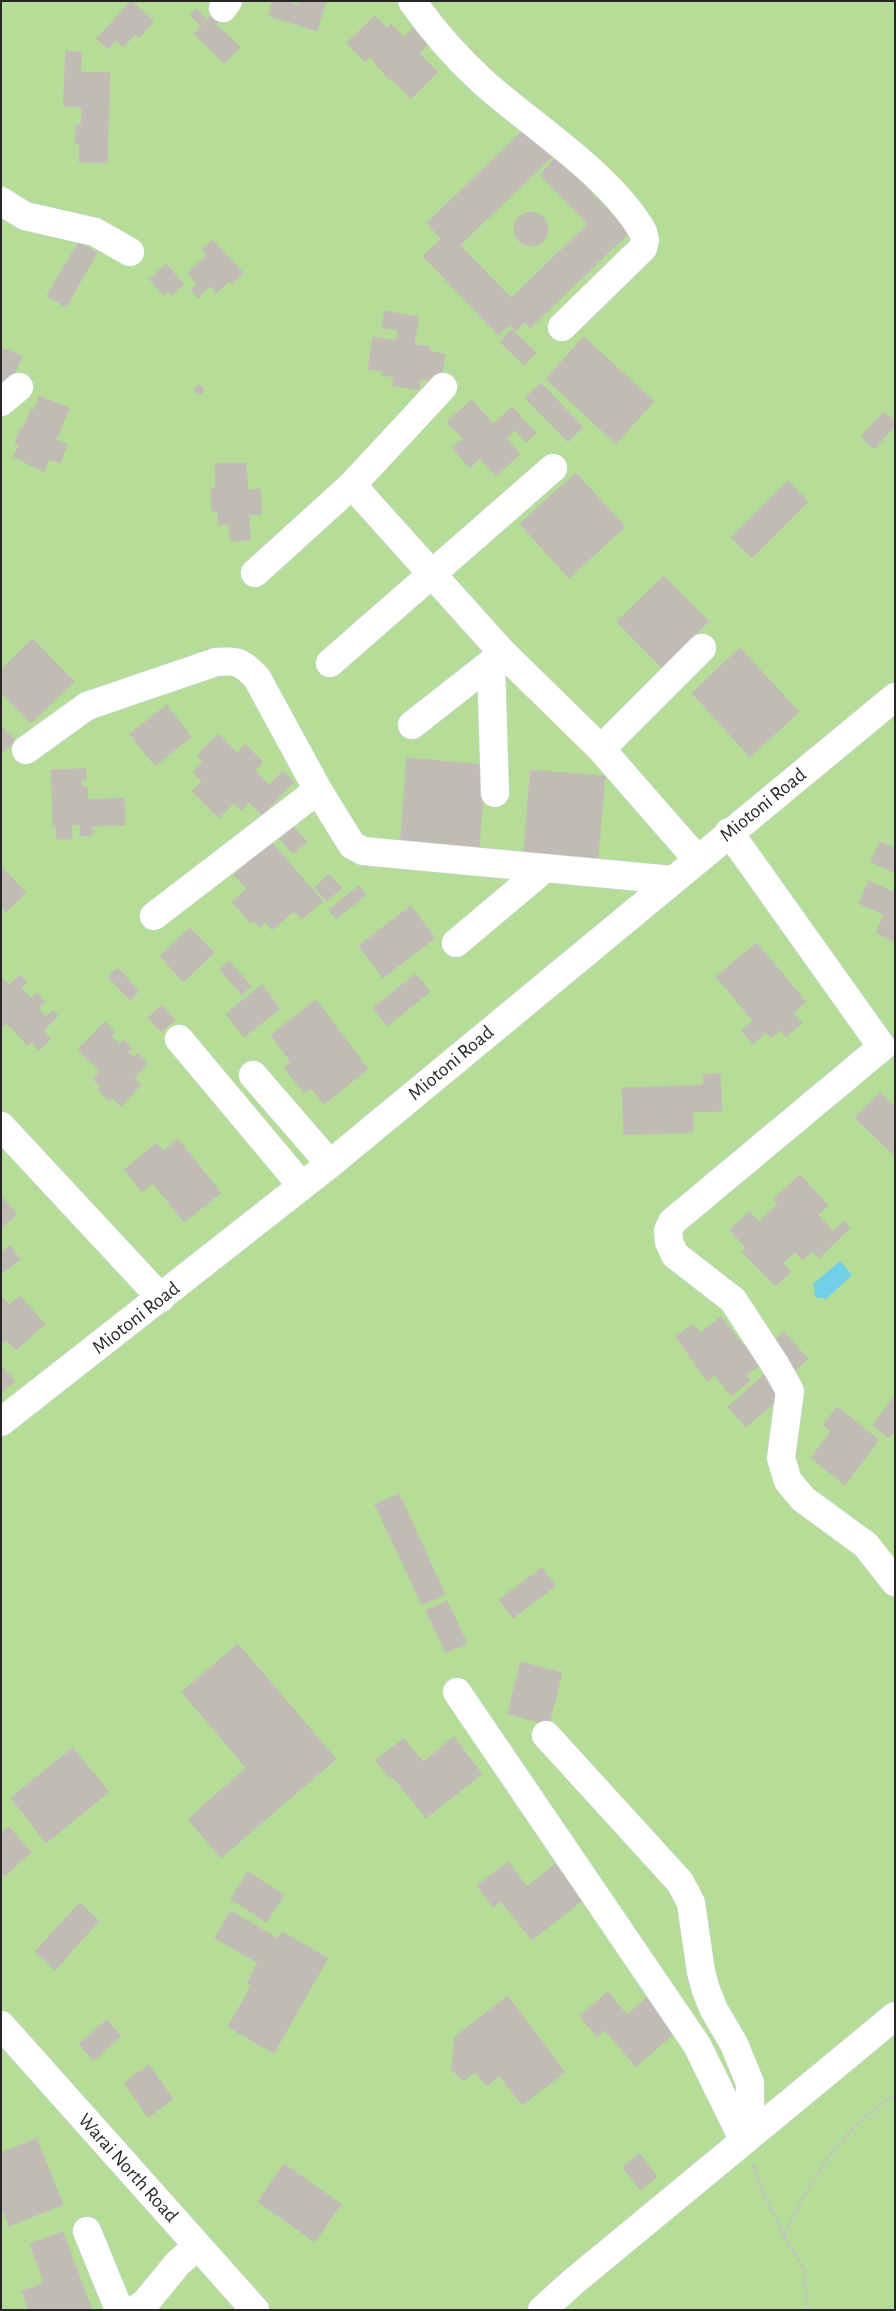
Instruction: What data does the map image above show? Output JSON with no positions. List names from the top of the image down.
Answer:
{
  "streets": {
    "street": ["Miotoni Road", "Warai North Road"]
  }
}
